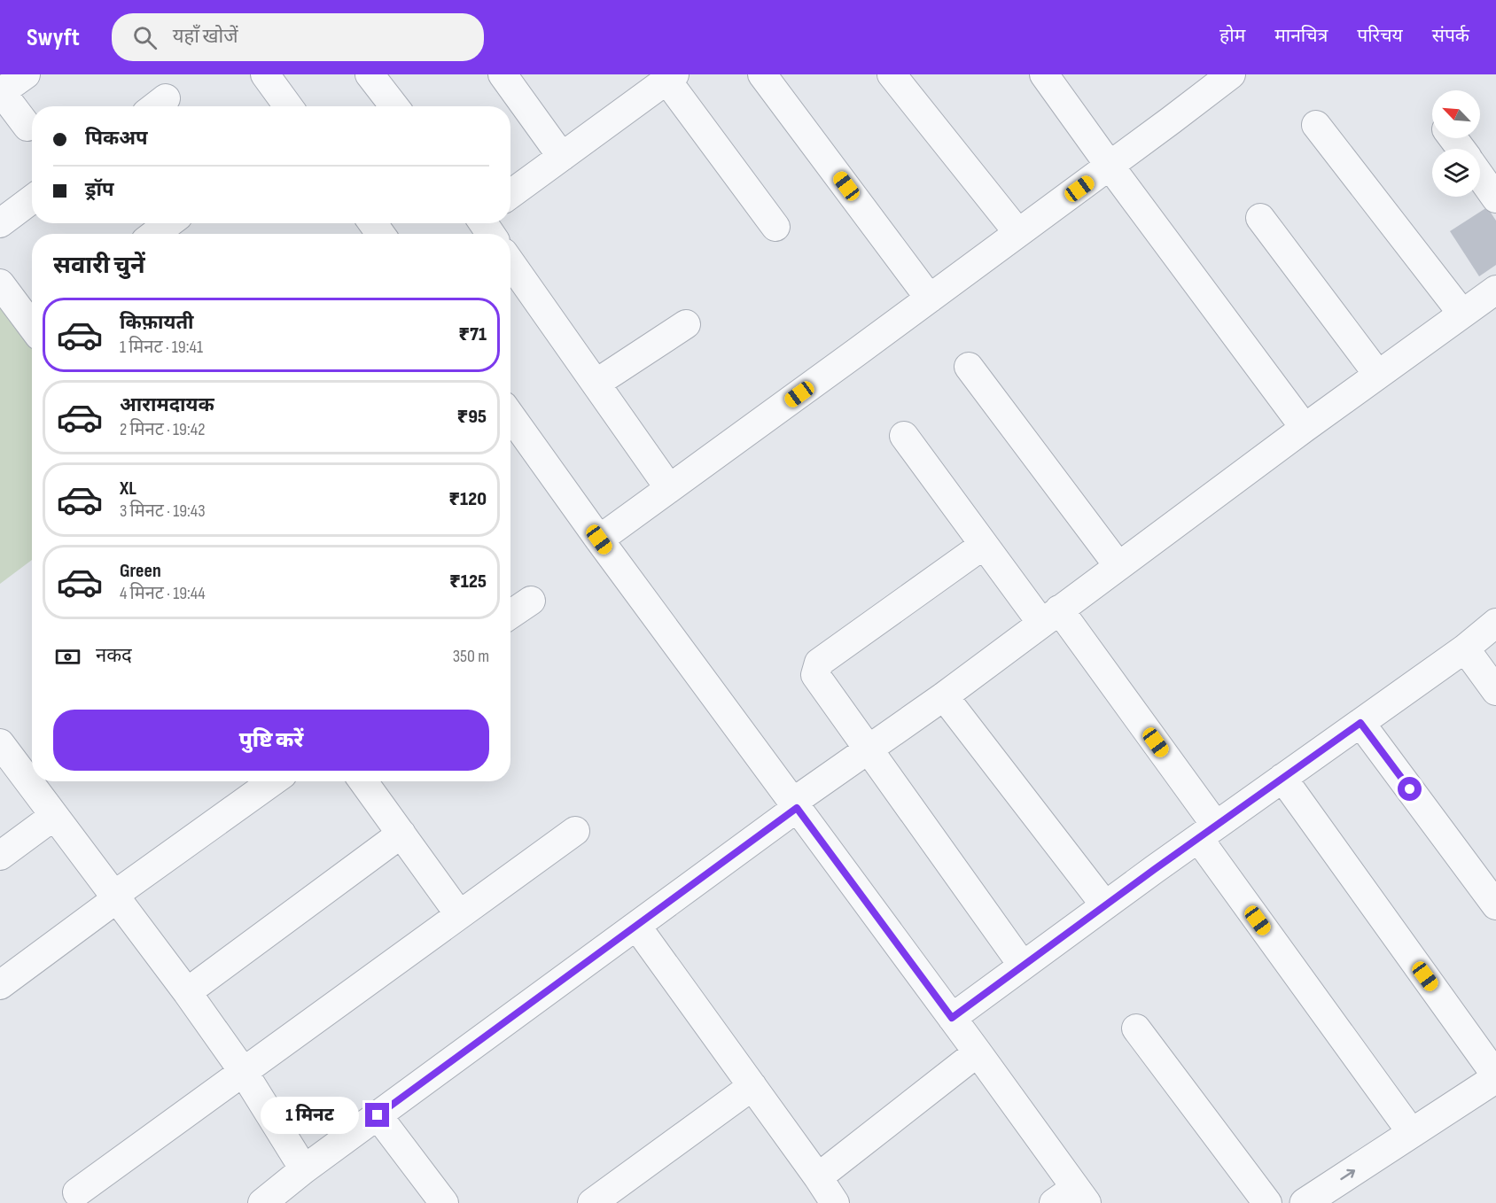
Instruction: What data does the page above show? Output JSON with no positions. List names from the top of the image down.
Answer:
{
  "north": "top left",
  "page": {
    "header": "Swyft",
    "search": "यहाँ खोजें",
    "nav": [
      "होम",
      "मानचित्र",
      "परिचय",
      "संपर्क"
    ],
    "banner": ["पिकअप", "ड्रॉप"],
    "heading": "सवारी चुनें",
    "list": [
      {
        "name": "किफ़ायती",
        "note": "1 मिनट · 19:41",
        "value": "₹71"
      },
      {
        "name": "आरामदायक",
        "note": "2 मिनट · 19:42",
        "value": "₹95"
      },
      {
        "name": "XL",
        "note": "3 मिनट · 19:43",
        "value": "₹120"
      },
      {
        "name": "Green",
        "note": "4 मिनट · 19:44",
        "value": "₹125"
      }
    ],
    "pay": ["नकद", "350 m"],
    "buttons": "पुष्टि करें",
    "bubble": "1 मिनट"
  }
}
